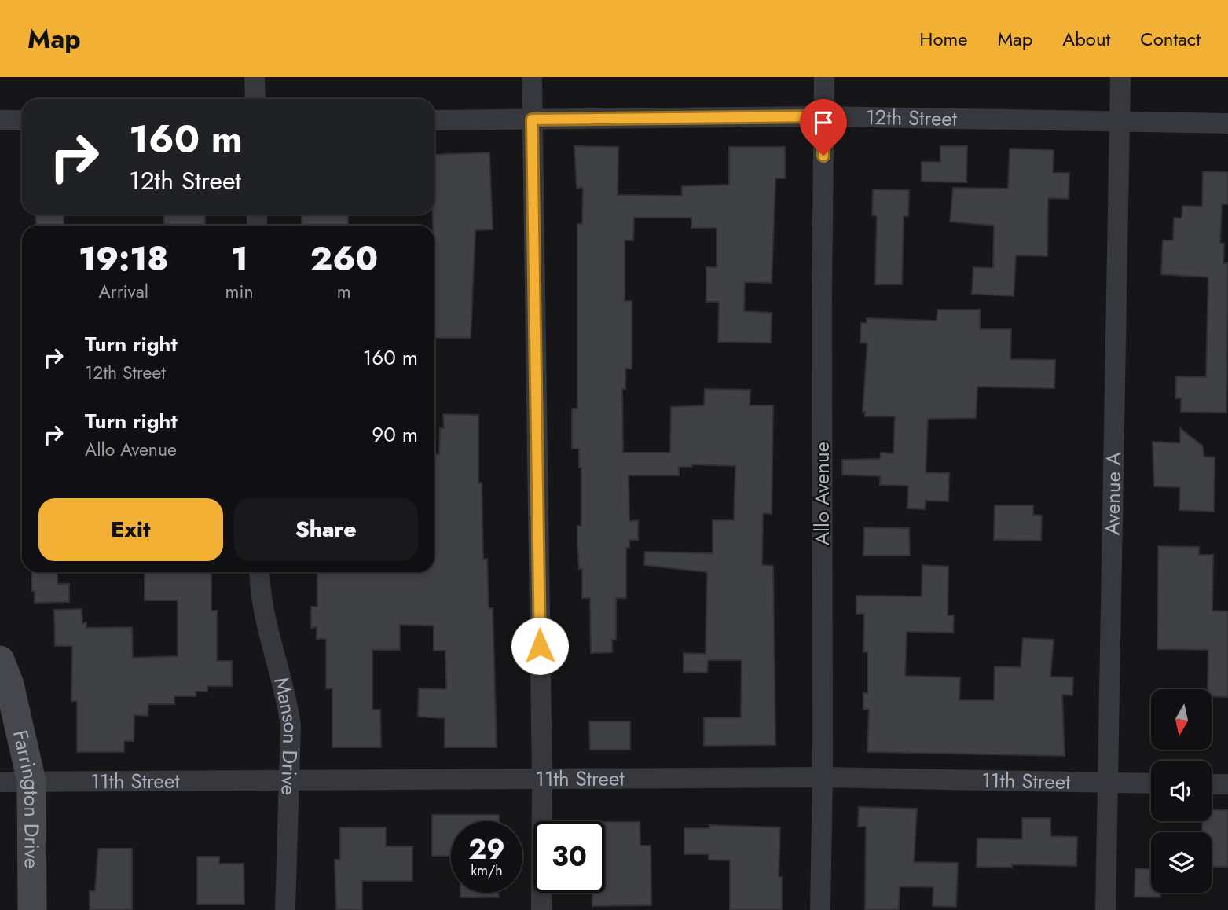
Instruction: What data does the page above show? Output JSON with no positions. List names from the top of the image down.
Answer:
{
  "streets": {
    "street": [
      "12th Street",
      "Allo Avenue",
      "Avenue A",
      "Manson Drive",
      "11th Street",
      "Farrington Drive"
    ]
  },
  "crossings": [
    ["12th Street", "Allo Avenue"],
    ["12th Street", "Avenue A"],
    ["Allo Avenue", "11th Street"],
    ["Avenue A", "11th Street"],
    ["Manson Drive", "11th Street"],
    ["11th Street", "Farrington Drive"]
  ],
  "north": "bottom",
  "page": {
    "header": "Map",
    "nav": [
      "Home",
      "Map",
      "About",
      "Contact"
    ],
    "turn": ["160 m", "12th Street"],
    "eta": [
      "19:18",
      "Arrival",
      "1",
      "min",
      "260",
      "m"
    ],
    "list": [
      {
        "name": "Turn right",
        "note": "12th Street",
        "value": "160 m"
      },
      {
        "name": "Turn right",
        "note": "Allo Avenue",
        "value": "90 m"
      }
    ],
    "buttons": ["Exit", "Share"],
    "speed": "29 km/h",
    "limit": "30"
  }
}
